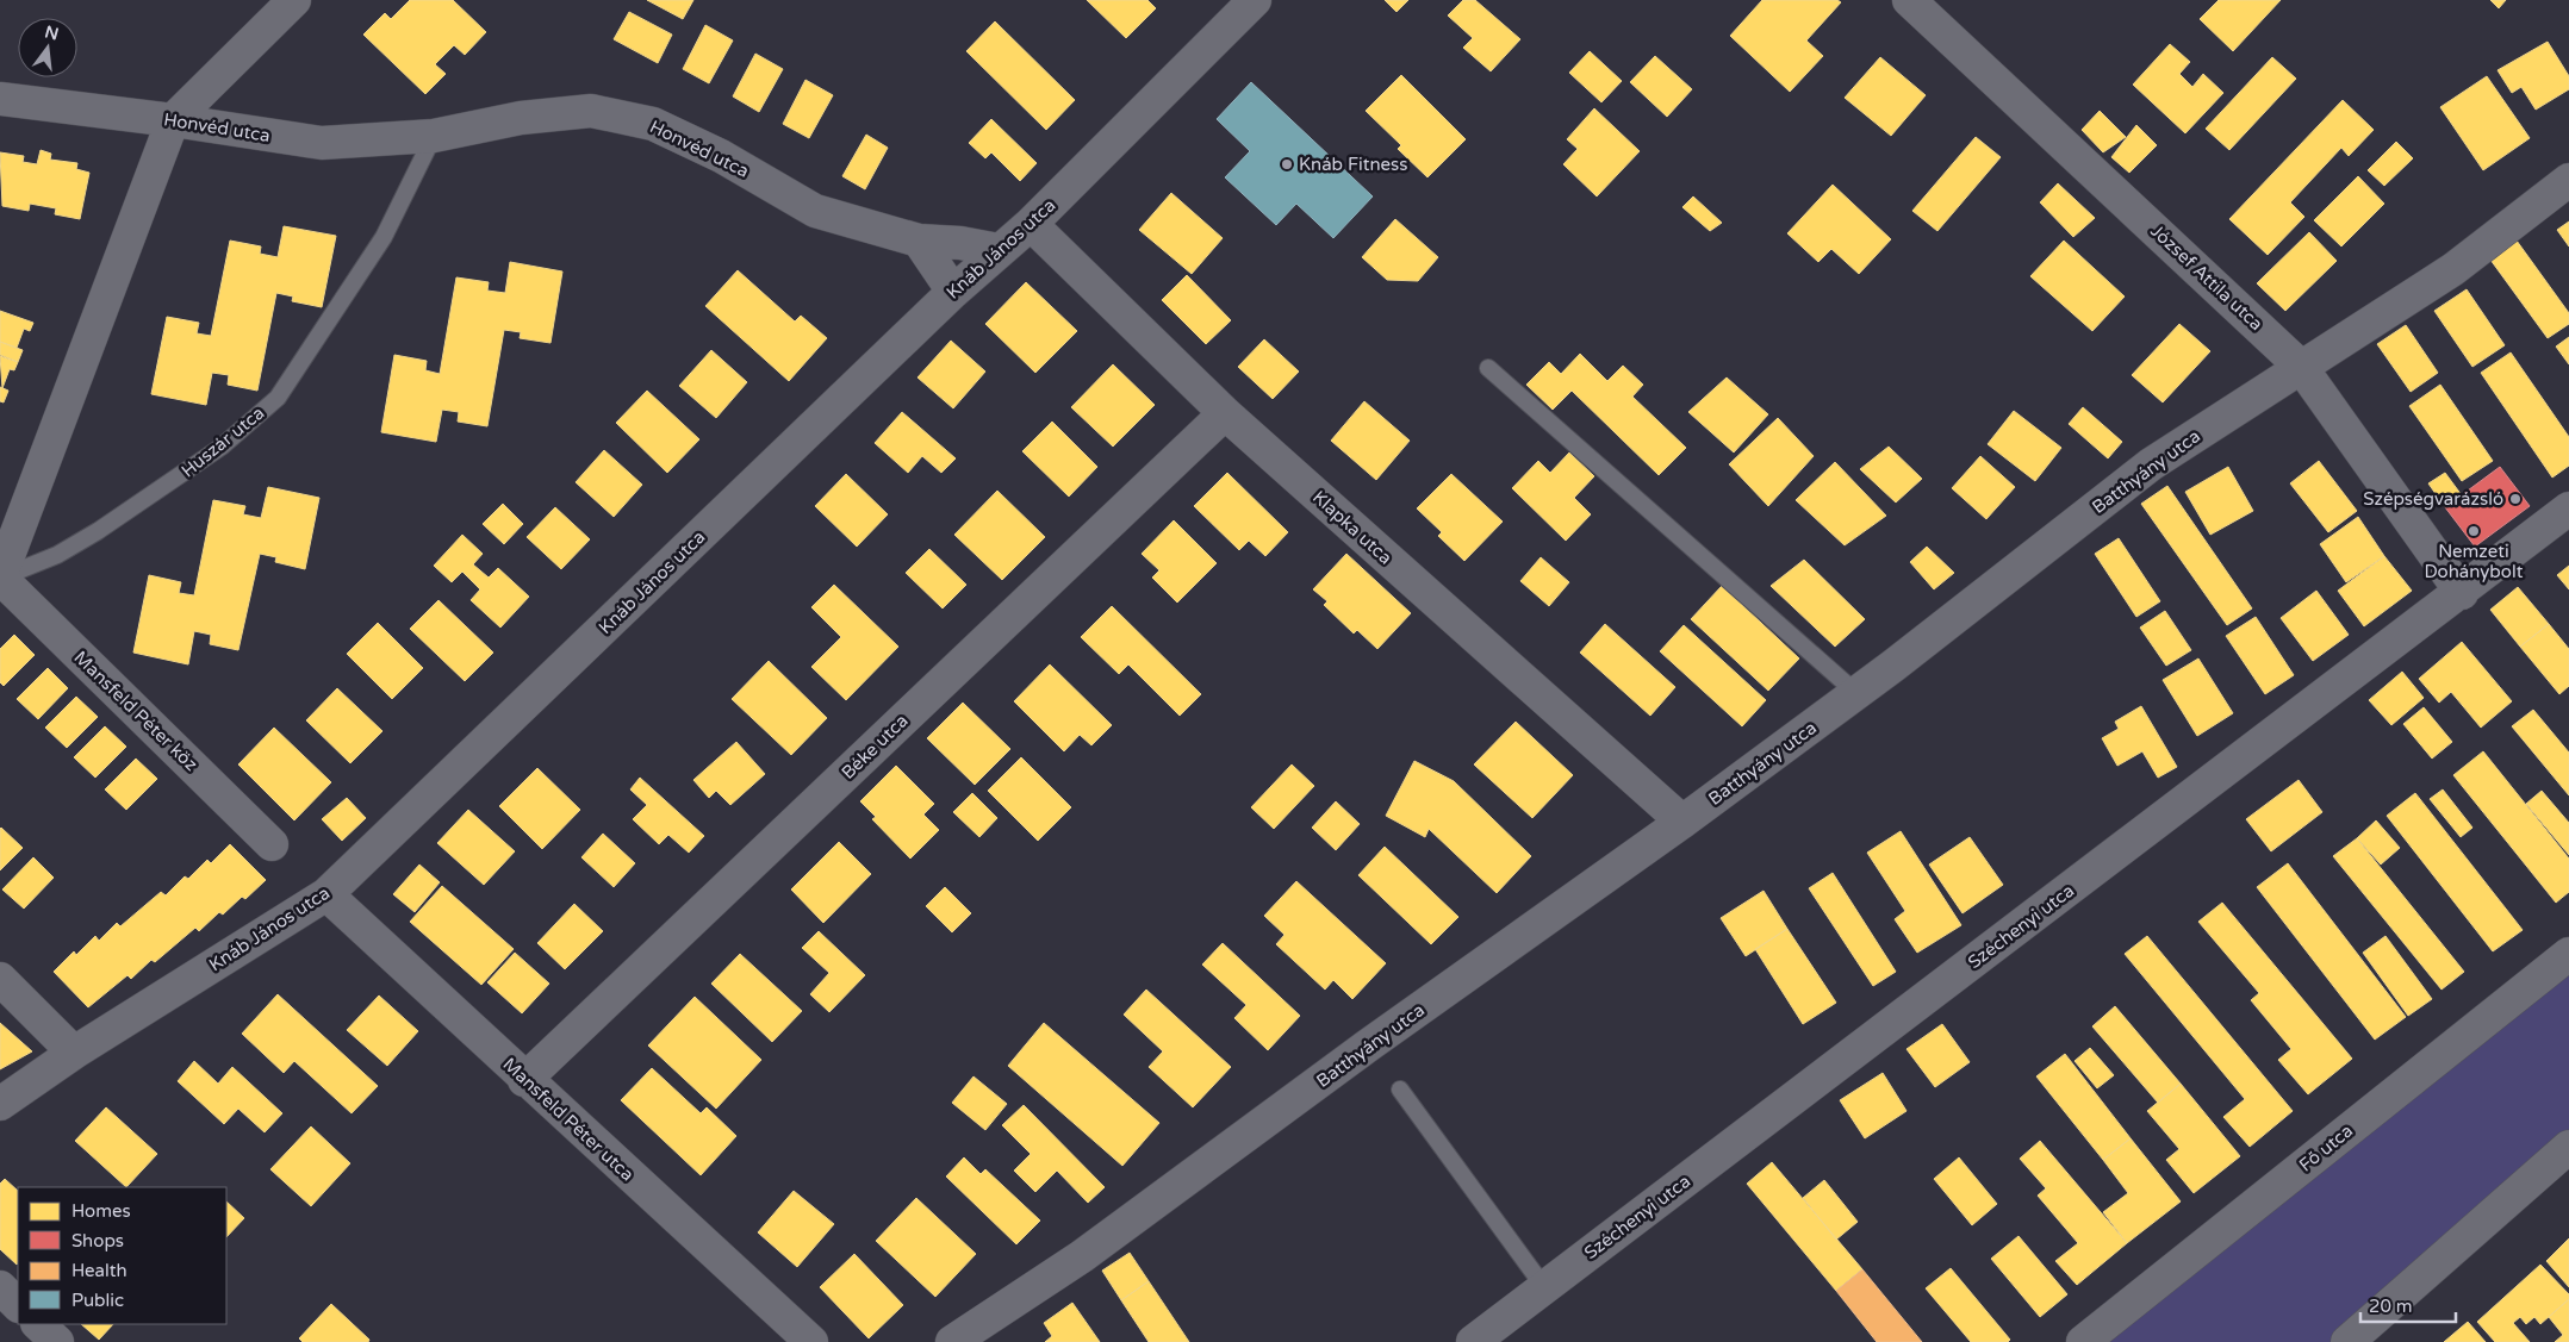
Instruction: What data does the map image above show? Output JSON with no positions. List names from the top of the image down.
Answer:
{
  "streets": {
    "street": [
      "Honvéd utca",
      "Knáb János utca",
      "József Attila utca",
      "Batthyány utca",
      "Klapka utca",
      "Mansfeld Péter köz",
      "Béke utca",
      "Széchenyi utca",
      "Mansfeld Péter utca",
      "Fő utca"
    ],
    "lane": ["Huszár utca"]
  },
  "crossings": [
    ["Honvéd utca", "Knáb János utca"],
    ["Honvéd utca", "Huszár utca"],
    ["Knáb János utca", "Klapka utca"],
    ["Knáb János utca", "Mansfeld Péter utca"],
    ["József Attila utca", "Batthyány utca"],
    ["József Attila utca", "Széchenyi utca"],
    ["Huszár utca", "Mansfeld Péter köz"],
    ["Batthyány utca", "Klapka utca"],
    ["Klapka utca", "Béke utca"],
    ["Béke utca", "Mansfeld Péter utca"]
  ],
  "places": ["Knáb Fitness", "Szépségvarázsló", "Nemzeti Dohánybolt"],
  "legend": [
    "Homes",
    "Shops",
    "Health",
    "Public"
  ],
  "scale_bar": "20 m",
  "north": "top"
}
